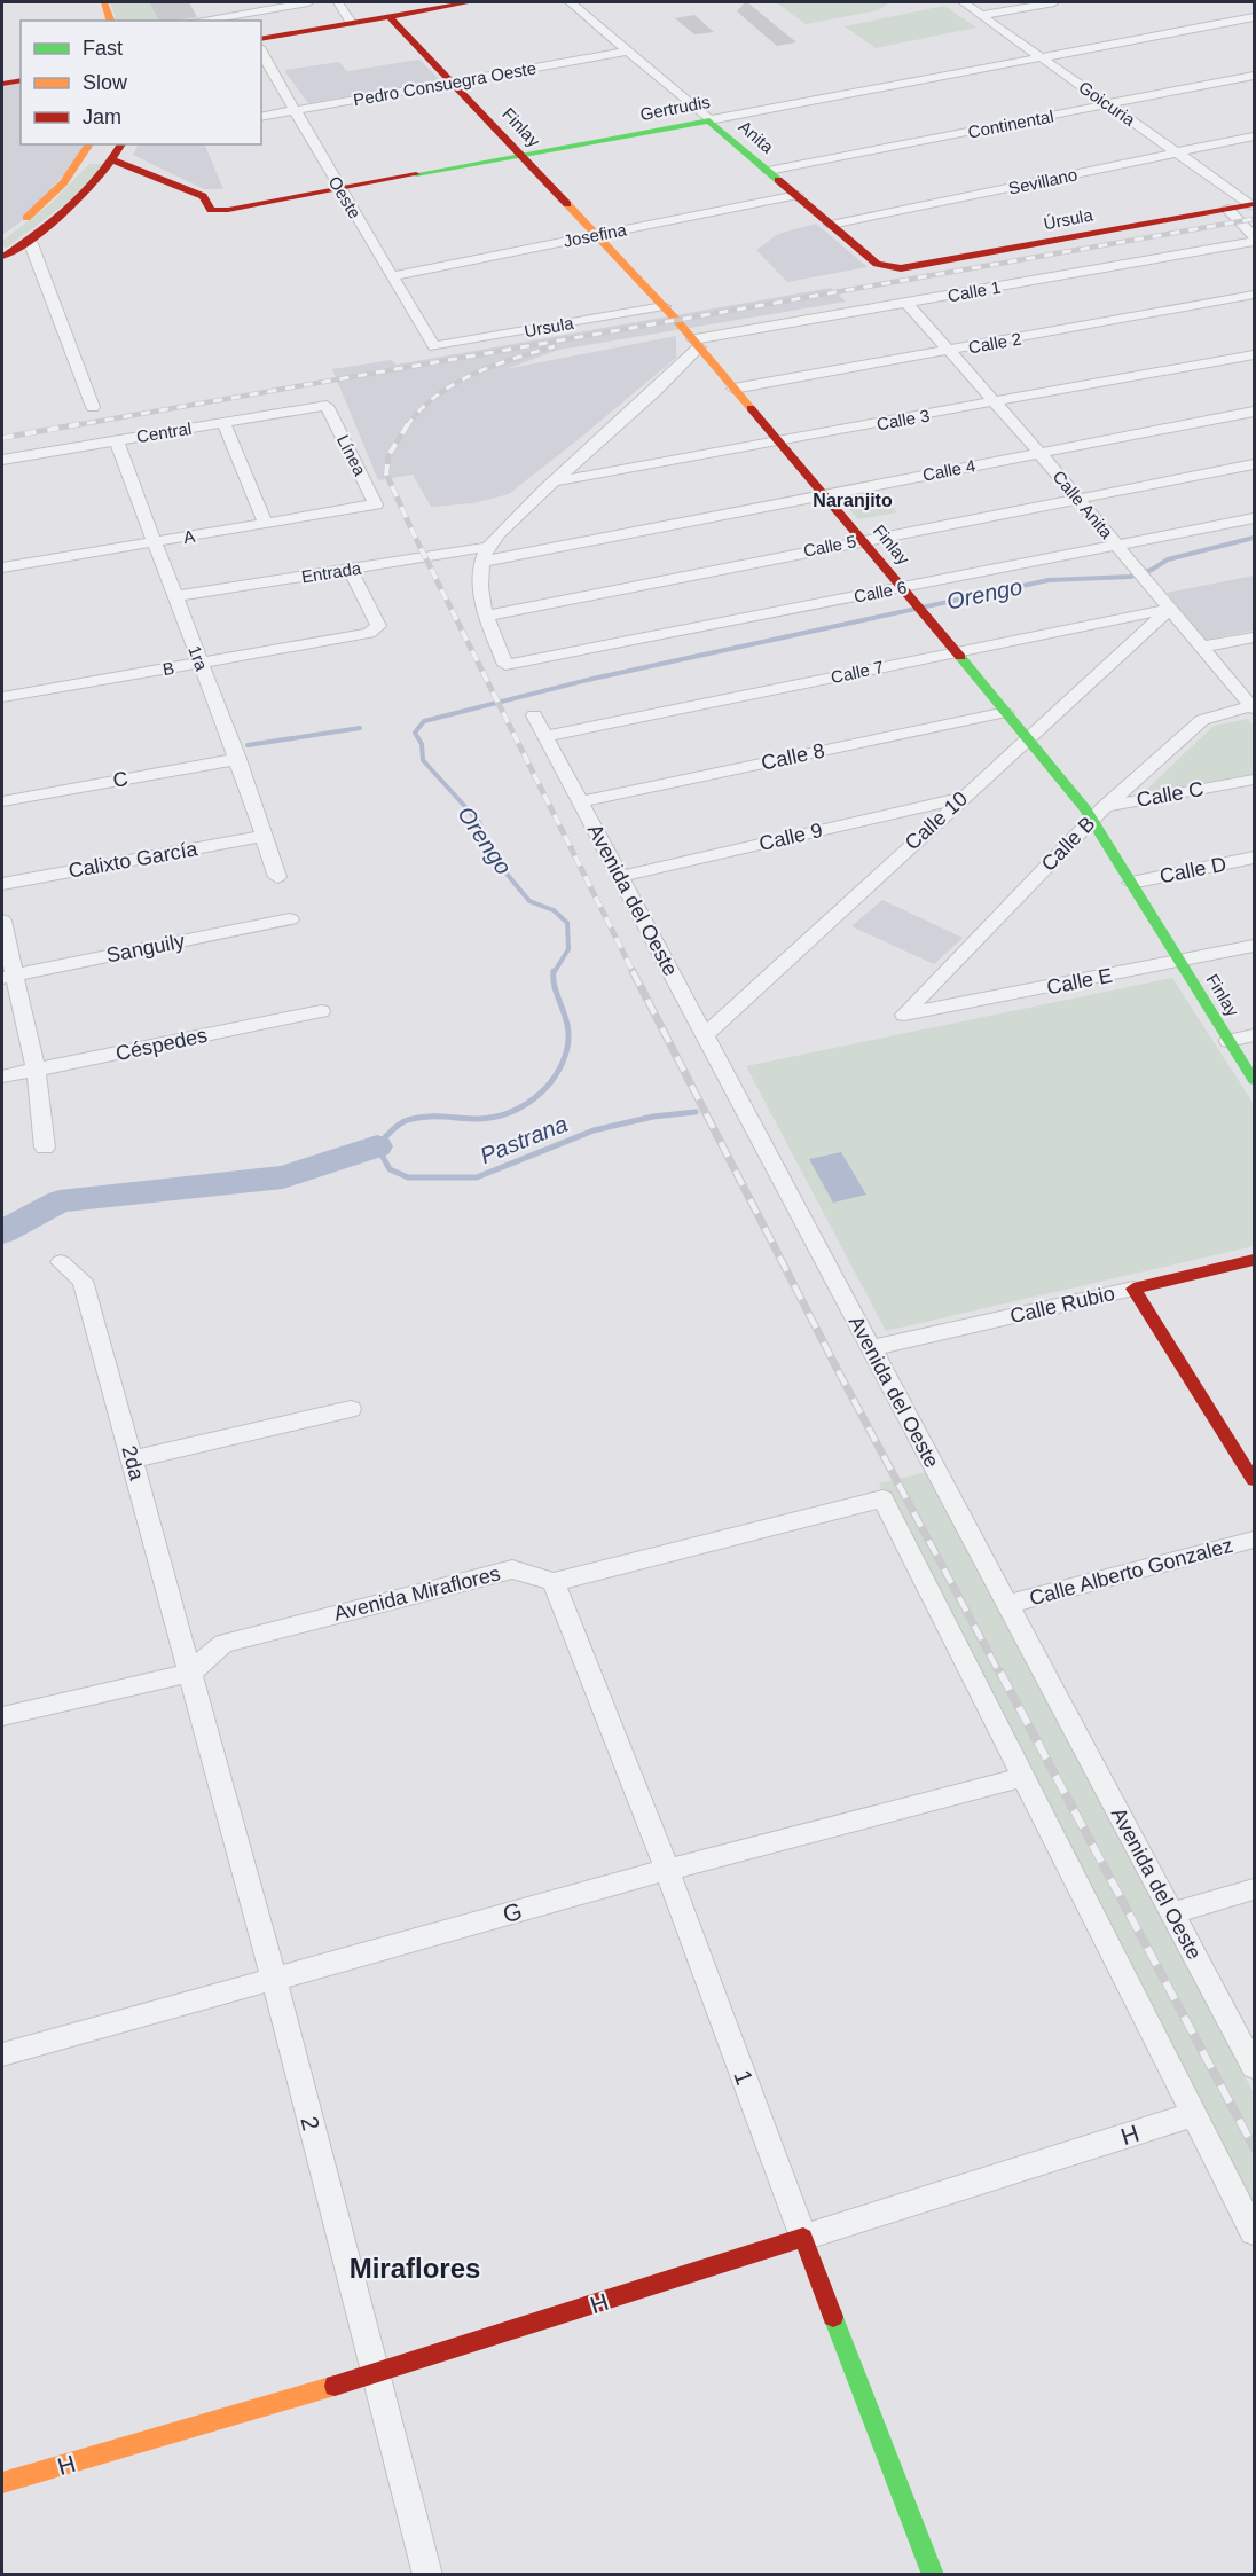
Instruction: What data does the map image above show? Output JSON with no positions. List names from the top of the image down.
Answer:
{
  "streets": {
    "street": [
      "Pedro Consuegra Oeste",
      "Goicuria",
      "Gertrudis",
      "Continental",
      "Finlay",
      "Anita",
      "Sevillano",
      "Oeste",
      "Úrsula",
      "Josefina",
      "Calle 1",
      "Ursula",
      "Calle 2",
      "Calle 3",
      "Central",
      "Línea",
      "Calle 4",
      "Calle Anita",
      "A",
      "Calle 5",
      "Entrada",
      "Calle 6",
      "1ra",
      "B",
      "Calle 7",
      "Calle 8",
      "C",
      "Calle C",
      "Calle 10",
      "Calle 9",
      "Calle B",
      "Calixto García",
      "Calle D",
      "Avenida del Oeste",
      "Sanguily",
      "Calle E",
      "Céspedes",
      "Calle Rubio",
      "2da",
      "Calle Alberto Gonzalez",
      "Avenida Miraflores",
      "G",
      "1",
      "2",
      "H"
    ]
  },
  "crossings": [
    ["Pedro Consuegra Oeste", "Finlay"],
    ["Pedro Consuegra Oeste", "Anita"],
    ["Pedro Consuegra Oeste", "Oeste"],
    ["Goicuria", "Gertrudis"],
    ["Goicuria", "Continental"],
    ["Goicuria", "Sevillano"],
    ["Goicuria", "Úrsula"],
    ["Gertrudis", "Finlay"],
    ["Gertrudis", "Anita"],
    ["Gertrudis", "Oeste"],
    ["Continental", "Anita"],
    ["Finlay", "Josefina"],
    ["Finlay", "Calle 1"],
    ["Finlay", "Ursula"],
    ["Finlay", "Calle 2"],
    ["Finlay", "Calle 3"],
    ["Finlay", "Calle 4"],
    ["Finlay", "Calle 5"],
    ["Finlay", "Calle 6"],
    ["Finlay", "Calle 7"],
    ["Finlay", "Calle 8"],
    ["Finlay", "Calle 10"],
    ["Finlay", "Calle B"],
    ["Finlay", "Calle D"],
    ["Finlay", "Calle E"],
    ["Anita", "Sevillano"],
    ["Anita", "Úrsula"],
    ["Anita", "Josefina"],
    ["Oeste", "Josefina"],
    ["Oeste", "Ursula"],
    ["Calle 1", "Calle Anita"],
    ["Calle 2", "Calle Anita"],
    ["Calle 3", "Calle Anita"],
    ["Central", "Línea"],
    ["Central", "1ra"],
    ["Línea", "A"],
    ["Calle 4", "Calle Anita"],
    ["Calle Anita", "Calle 5"],
    ["Calle Anita", "Calle 6"],
    ["Calle Anita", "Calle 7"],
    ["Calle Anita", "Calle 10"],
    ["Calle Anita", "Calle B"],
    ["A", "1ra"],
    ["Calle 5", "Calle 6"],
    ["Entrada", "1ra"],
    ["Entrada", "B"],
    ["1ra", "B"],
    ["1ra", "C"],
    ["1ra", "Calixto García"],
    ["Calle 7", "Calle 10"],
    ["Calle 7", "Avenida del Oeste"],
    ["Calle 8", "Avenida del Oeste"],
    ["Calle C", "Calle B"],
    ["Calle 10", "Calle 9"],
    ["Calle 10", "Avenida del Oeste"],
    ["Calle 9", "Avenida del Oeste"],
    ["Calle B", "Calle E"],
    ["Avenida del Oeste", "Calle Rubio"],
    ["Avenida del Oeste", "Calle Alberto Gonzalez"],
    ["2da", "Avenida Miraflores"],
    ["2da", "2"],
    ["Avenida Miraflores", "1"],
    ["Avenida Miraflores", "2"],
    ["G", "1"],
    ["G", "2"],
    ["1", "H"],
    ["2", "H"]
  ],
  "districts": ["Naranjito", "Miraflores"],
  "water": ["Orengo", "Pastrana"],
  "legend": ["Fast", "Slow", "Jam"]
}
